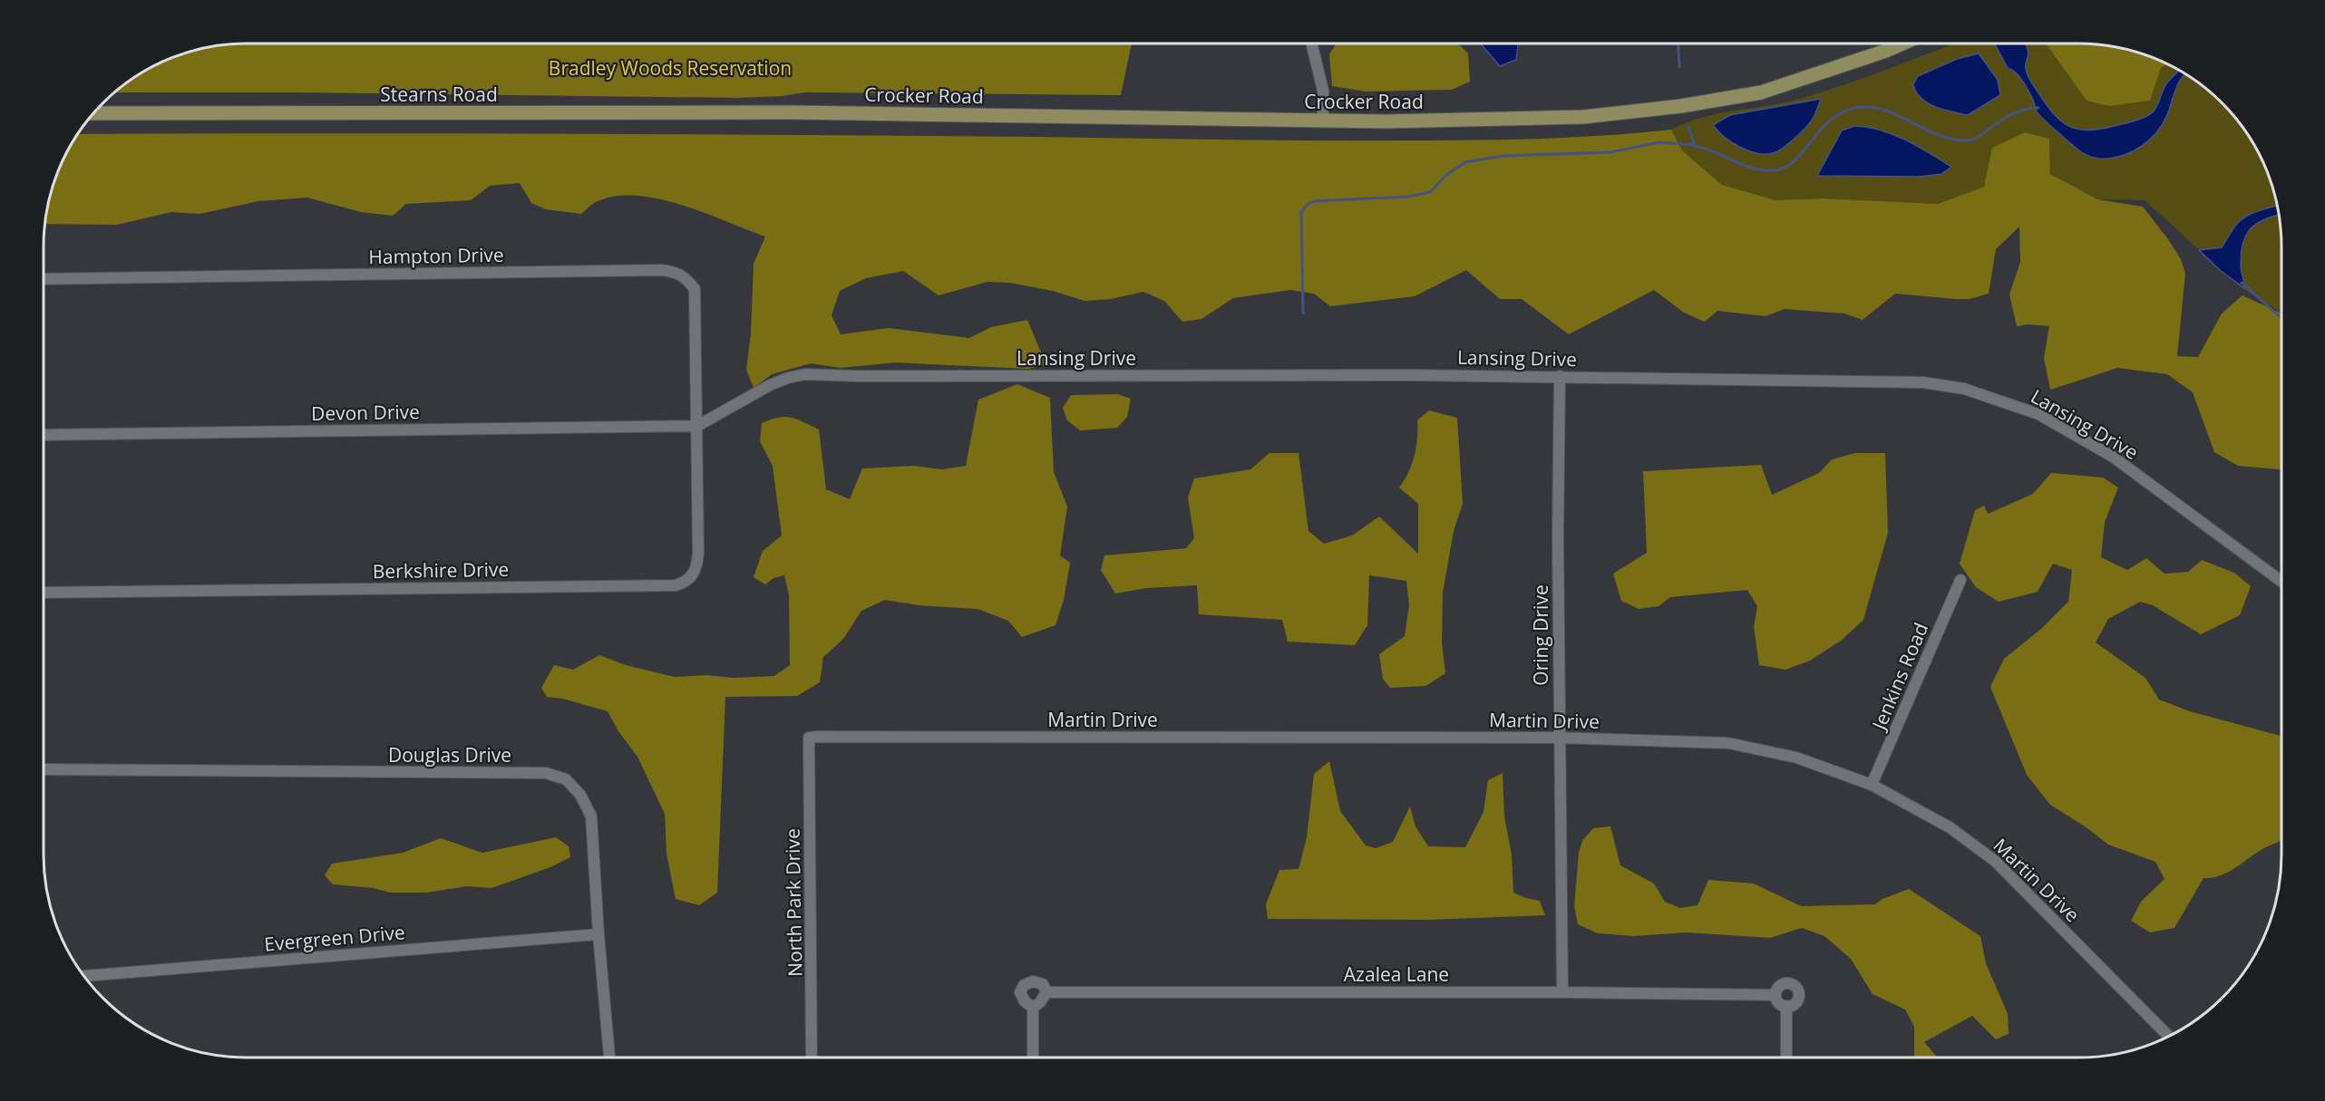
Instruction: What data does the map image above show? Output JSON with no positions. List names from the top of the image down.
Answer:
{
  "streets": {
    "main road": ["Stearns Road", "Crocker Road"],
    "street": [
      "Hampton Drive",
      "Lansing Drive",
      "Devon Drive",
      "Berkshire Drive",
      "Oring Drive",
      "Jenkins Road",
      "Martin Drive",
      "Douglas Drive",
      "North Park Drive",
      "Evergreen Drive",
      "Azalea Lane"
    ]
  },
  "crossings": [
    ["Stearns Road", "Crocker Road"],
    ["Hampton Drive", "Lansing Drive"],
    ["Hampton Drive", "Devon Drive"],
    ["Hampton Drive", "Berkshire Drive"],
    ["Lansing Drive", "Devon Drive"],
    ["Lansing Drive", "Berkshire Drive"],
    ["Lansing Drive", "Oring Drive"],
    ["Devon Drive", "Berkshire Drive"],
    ["Oring Drive", "Martin Drive"],
    ["Oring Drive", "Azalea Lane"],
    ["Jenkins Road", "Martin Drive"],
    ["Martin Drive", "North Park Drive"],
    ["Douglas Drive", "Evergreen Drive"]
  ],
  "parks": ["Bradley Woods Reservation"]
}
